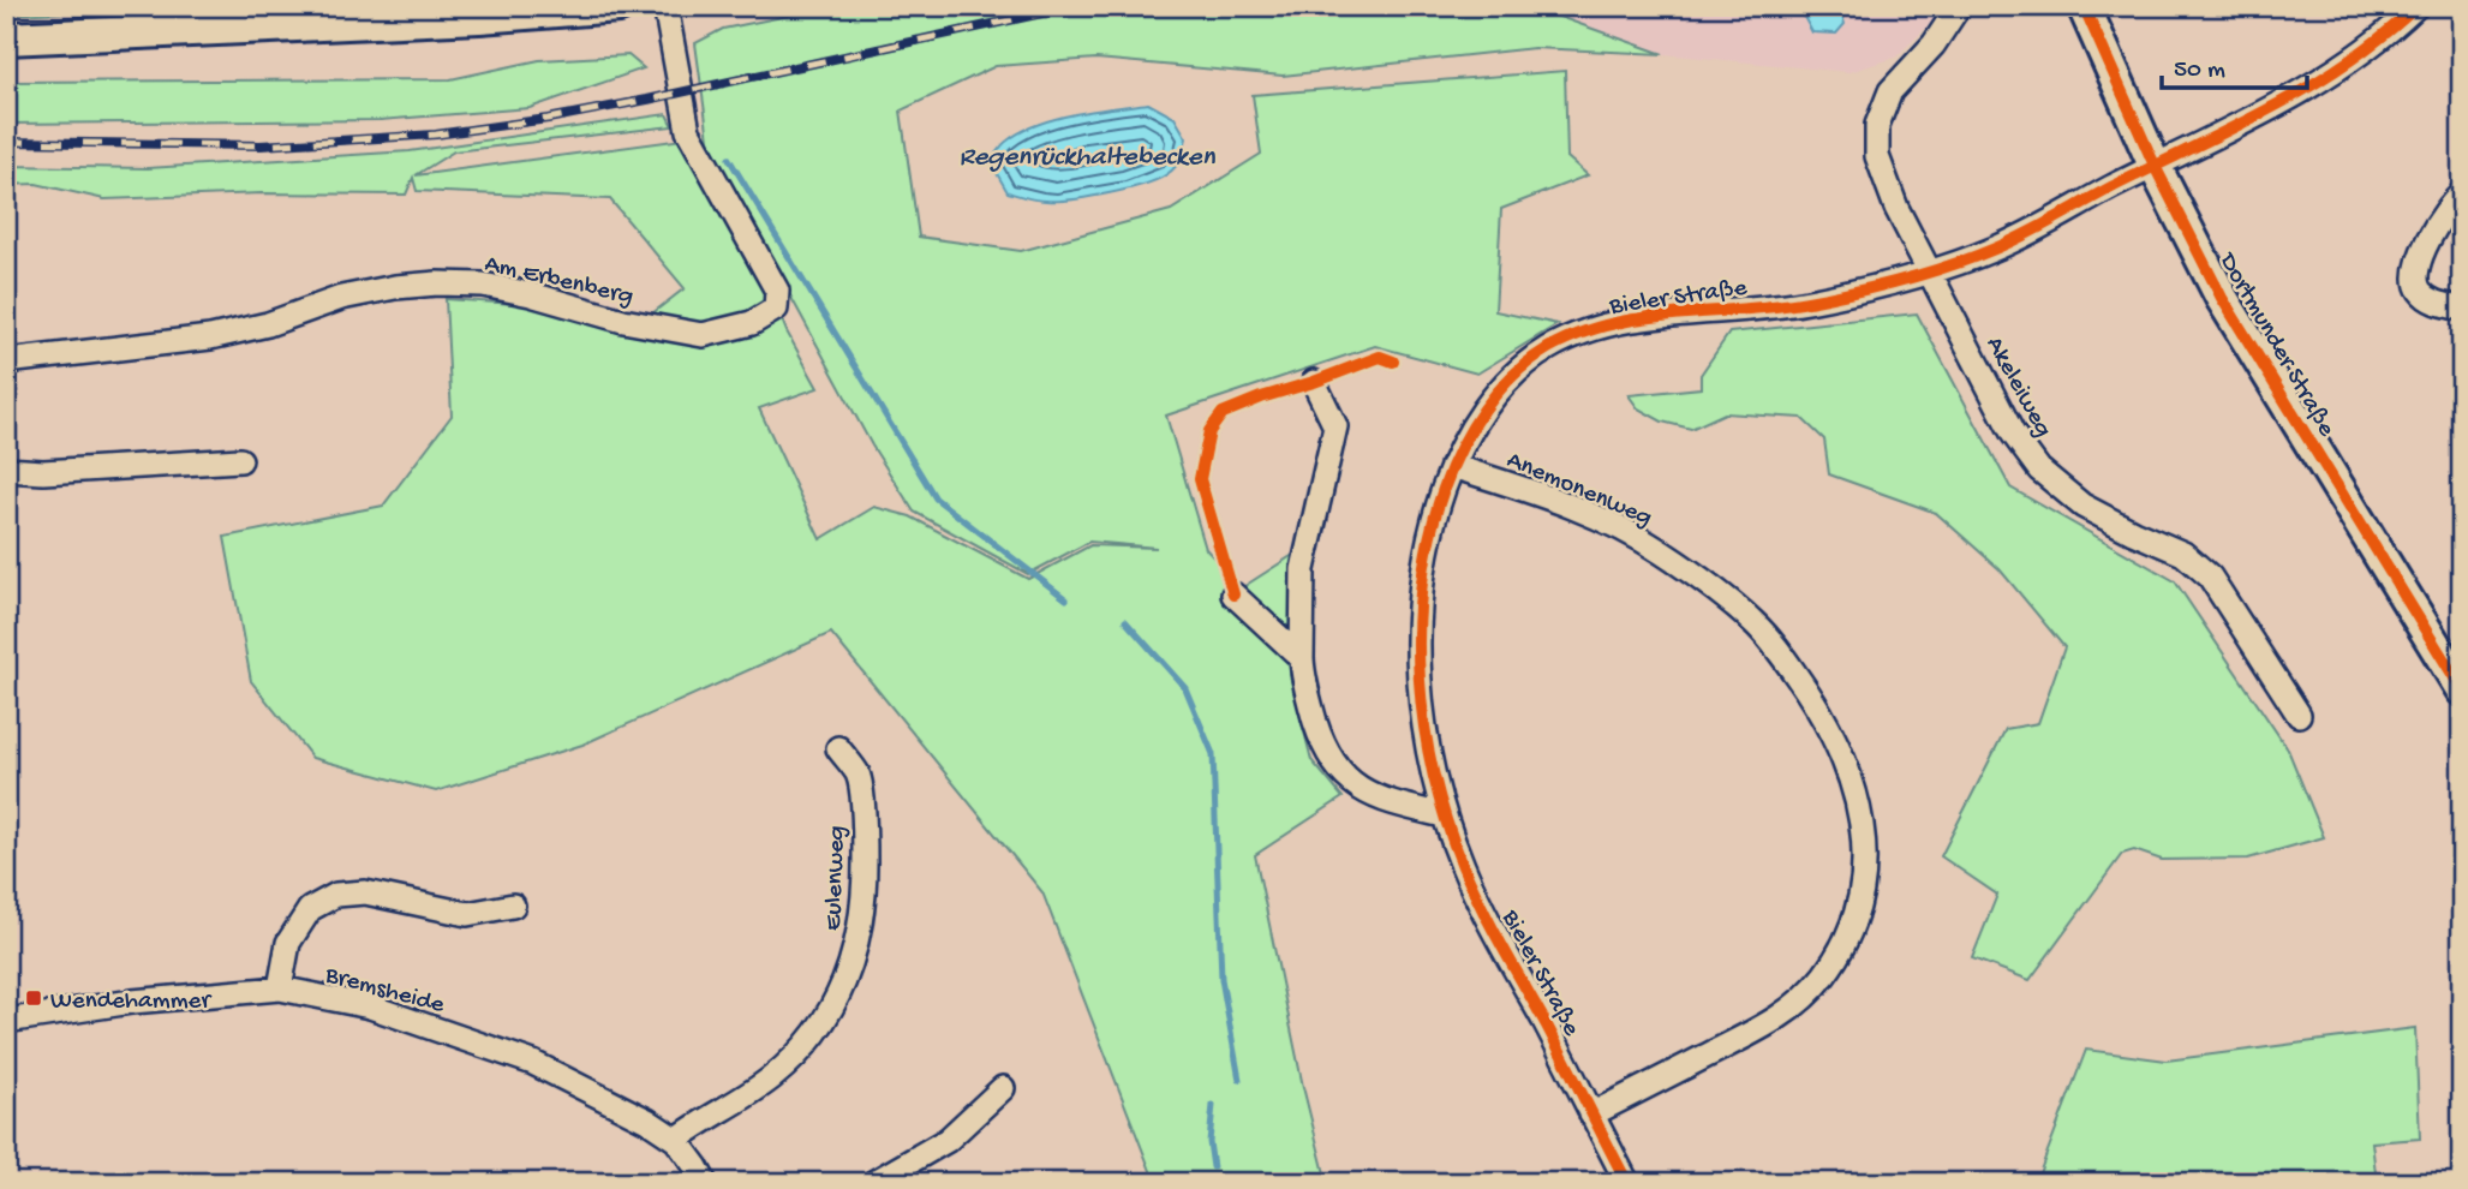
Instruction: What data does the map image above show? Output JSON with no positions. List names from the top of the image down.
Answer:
{
  "streets": {
    "main road": ["Dortmunder Straße"],
    "street": [
      "Am Erbenberg",
      "Bieler Straße",
      "Akeleiweg",
      "Anemonenweg",
      "Eulenweg",
      "Bremsheide"
    ]
  },
  "crossings": [
    ["Bieler Straße", "Dortmunder Straße"],
    ["Bieler Straße", "Akeleiweg"],
    ["Bieler Straße", "Anemonenweg"],
    ["Eulenweg", "Bremsheide"]
  ],
  "water": ["Regenrückhaltebecken"],
  "places": {
    "transit": ["Wendehammer"]
  },
  "scale_bar": "50 m"
}
